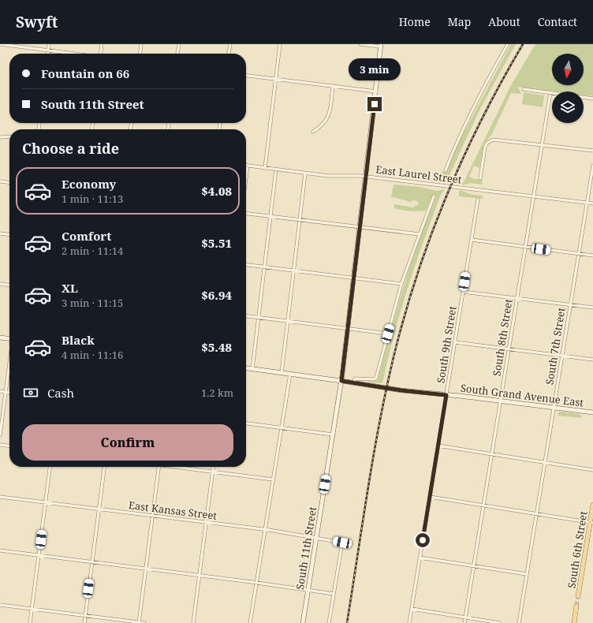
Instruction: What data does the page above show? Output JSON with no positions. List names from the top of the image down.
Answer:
{
  "streets": {
    "main road": ["South 6th Street"],
    "street": [
      "East Laurel Street",
      "South 8th Street",
      "South 9th Street",
      "South 7th Street",
      "South Grand Avenue East",
      "East Kansas Street",
      "South 11th Street"
    ]
  },
  "crossings": [
    ["East Laurel Street", "South 8th Street"],
    ["East Laurel Street", "South 7th Street"],
    ["East Laurel Street", "South 11th Street"],
    ["South 8th Street", "South Grand Avenue East"],
    ["South 9th Street", "South Grand Avenue East"],
    ["South 7th Street", "South Grand Avenue East"],
    ["South Grand Avenue East", "South 11th Street"],
    ["East Kansas Street", "South 11th Street"]
  ],
  "north": "bottom",
  "page": {
    "header": "Swyft",
    "nav": [
      "Home",
      "Map",
      "About",
      "Contact"
    ],
    "banner": ["Fountain on 66", "South 11th Street"],
    "bubble": "3 min",
    "heading": "Choose a ride",
    "list": [
      {
        "name": "Economy",
        "note": "1 min · 11:13",
        "value": "$4.08"
      },
      {
        "name": "Comfort",
        "note": "2 min · 11:14",
        "value": "$5.51"
      },
      {
        "name": "XL",
        "note": "3 min · 11:15",
        "value": "$6.94"
      },
      {
        "name": "Black",
        "note": "4 min · 11:16",
        "value": "$5.48"
      }
    ],
    "pay": ["Cash", "1.2 km"],
    "buttons": "Confirm"
  }
}
